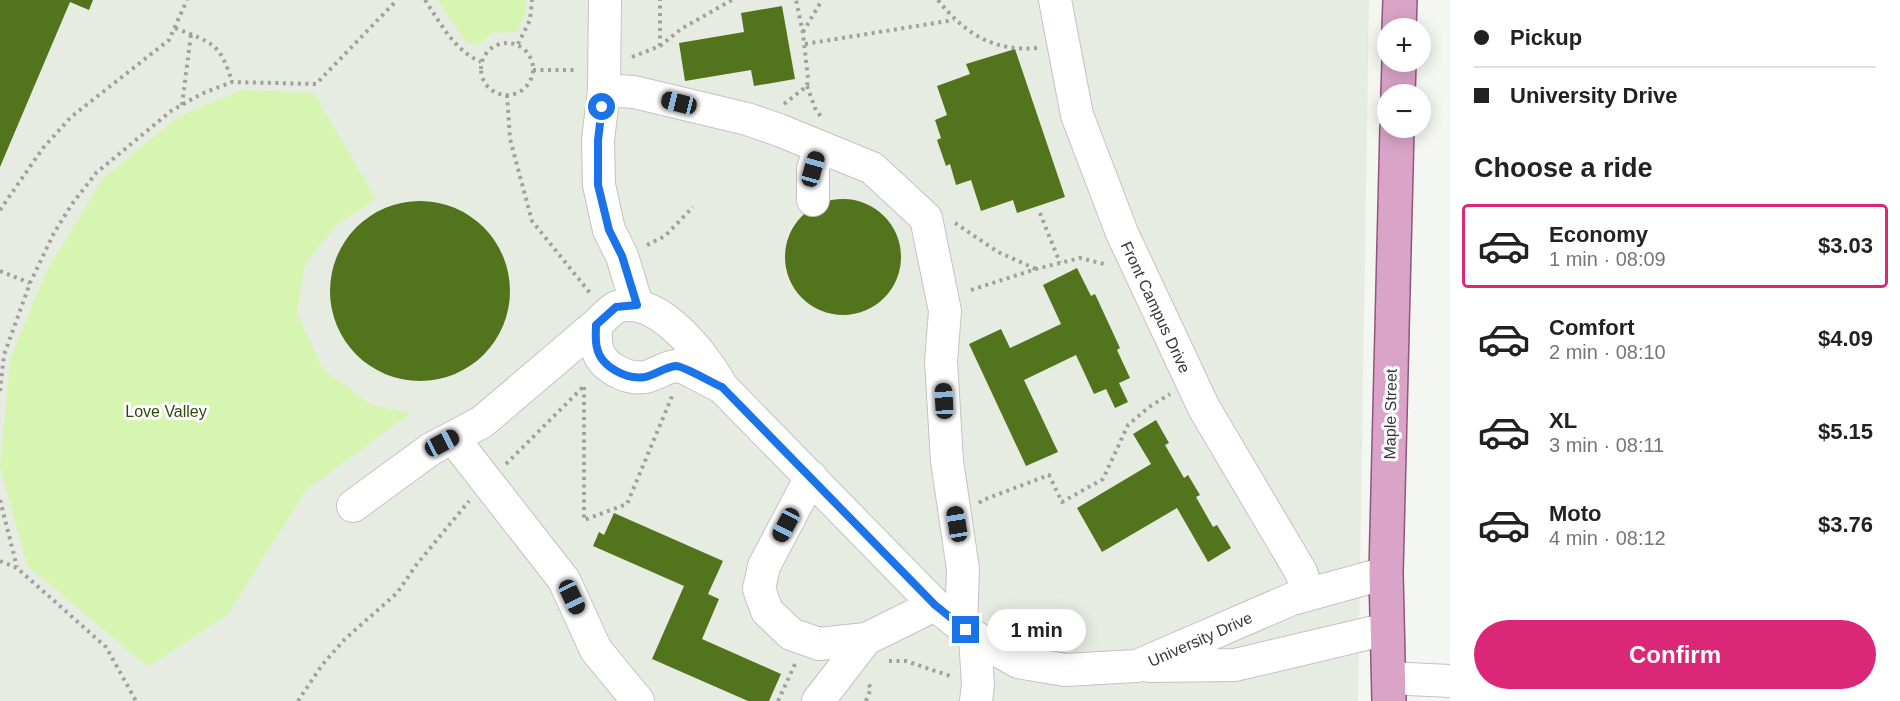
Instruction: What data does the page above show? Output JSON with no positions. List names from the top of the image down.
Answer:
{
  "streets": {
    "main road": ["Maple Street"],
    "street": ["Front Campus Drive", "University Drive"]
  },
  "crossings": [
    ["Front Campus Drive", "University Drive"],
    ["Maple Street", "University Drive"]
  ],
  "parks": ["Love Valley"],
  "page": {
    "banner": ["Pickup", "University Drive"],
    "map_buttons": ["+", "−"],
    "heading": "Choose a ride",
    "list": [
      {
        "name": "Economy",
        "note": "1 min · 08:09",
        "value": "$3.03"
      },
      {
        "name": "Comfort",
        "note": "2 min · 08:10",
        "value": "$4.09"
      },
      {
        "name": "XL",
        "note": "3 min · 08:11",
        "value": "$5.15"
      },
      {
        "name": "Moto",
        "note": "4 min · 08:12",
        "value": "$3.76"
      }
    ],
    "buttons": "Confirm",
    "bubble": "1 min"
  }
}
